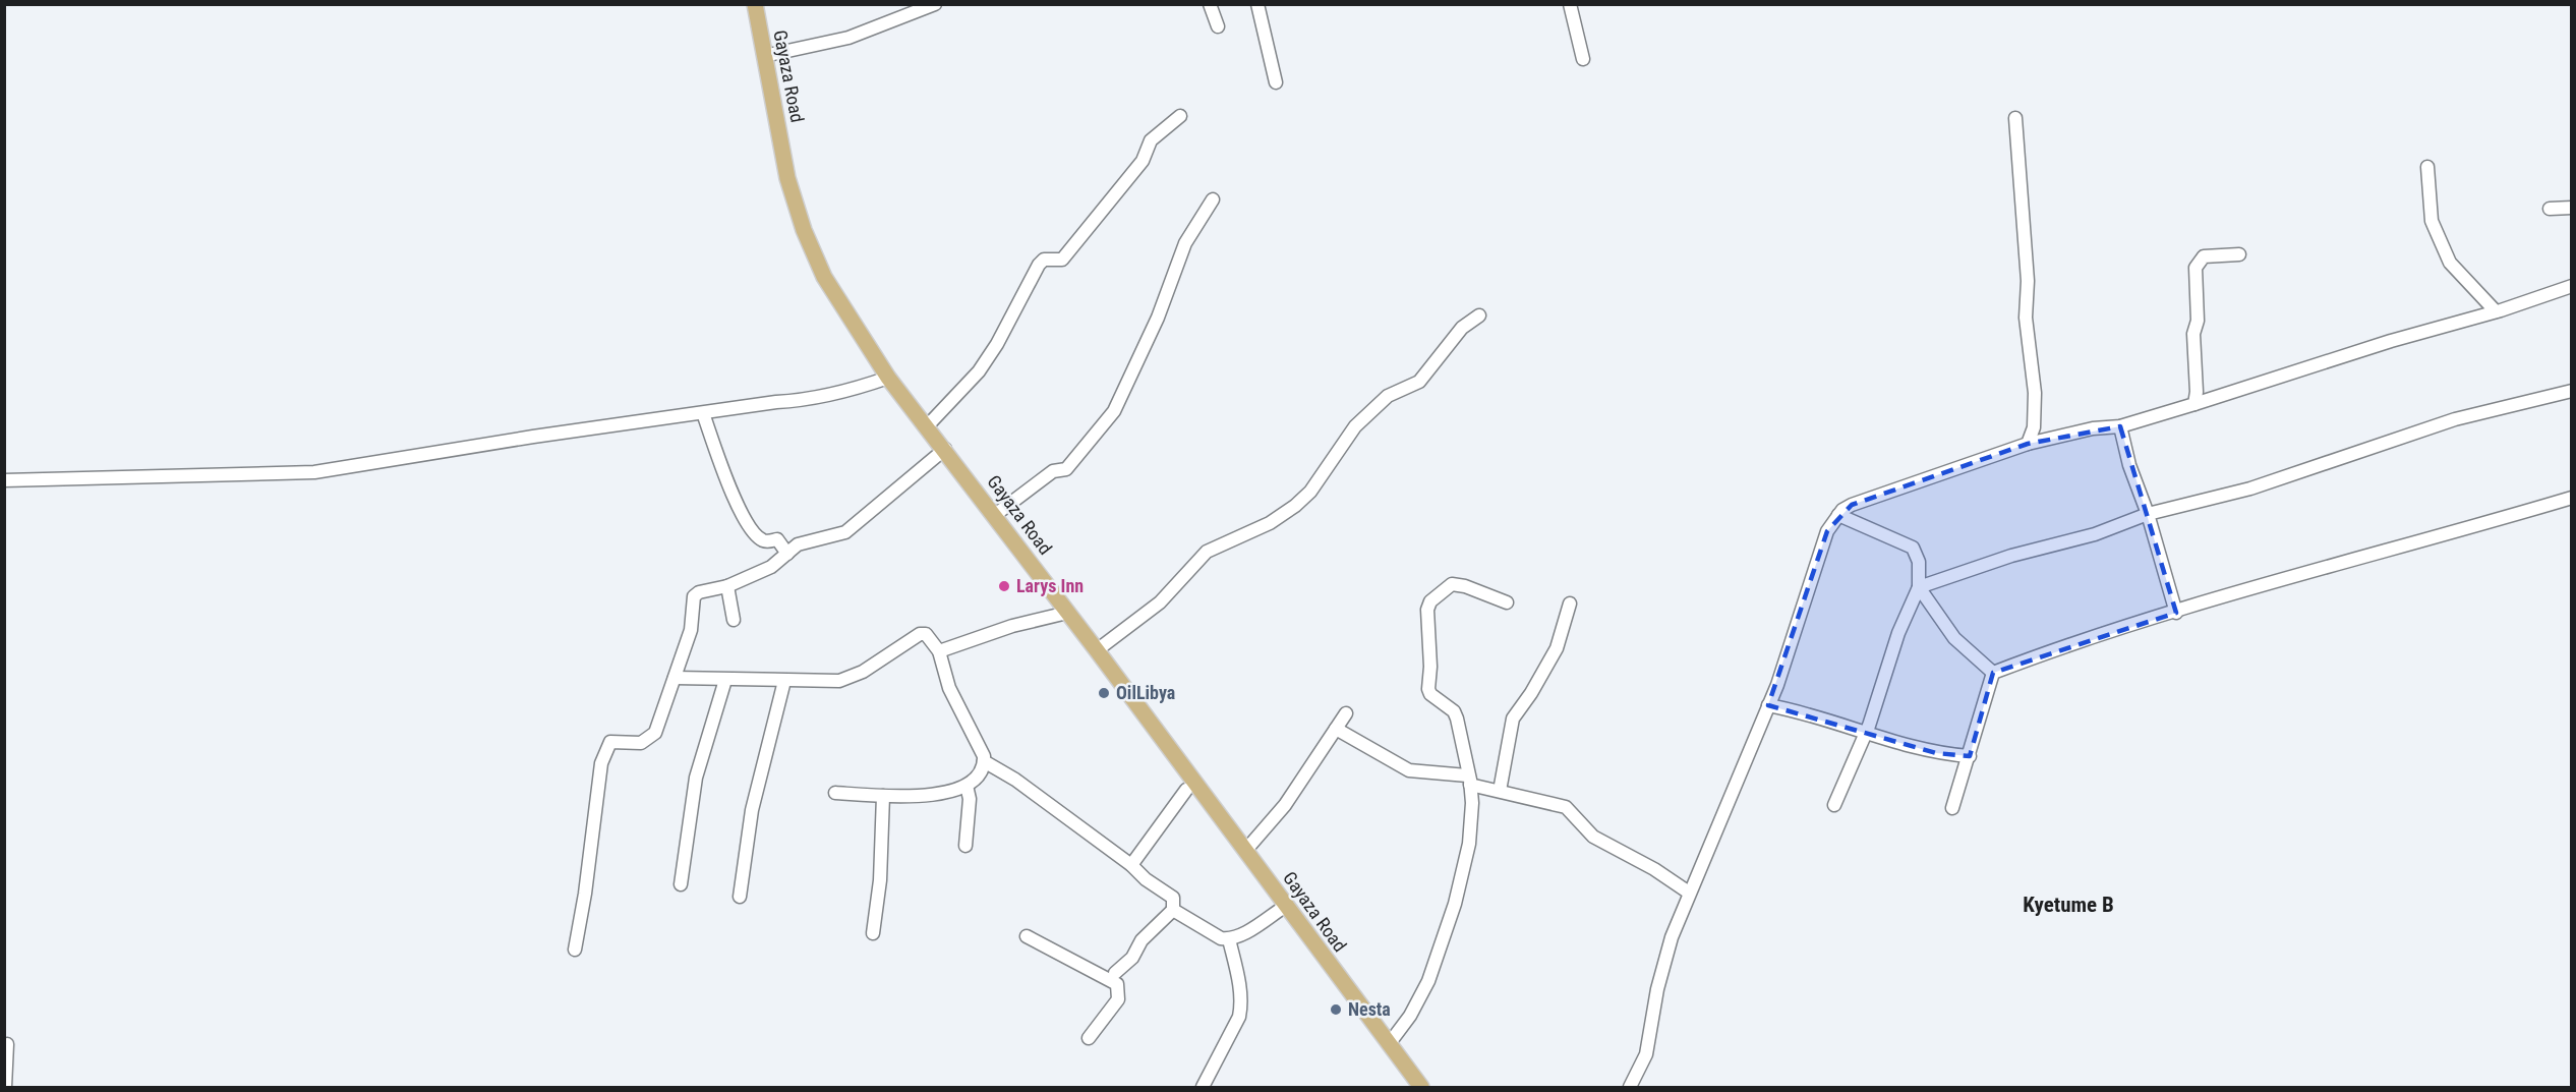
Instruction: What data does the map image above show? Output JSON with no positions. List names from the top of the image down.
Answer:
{
  "streets": {
    "main road": ["Gayaza Road"]
  },
  "districts": ["Kyetume B"],
  "places": ["Larys Inn", "OilLibya", "Nesta"]
}
